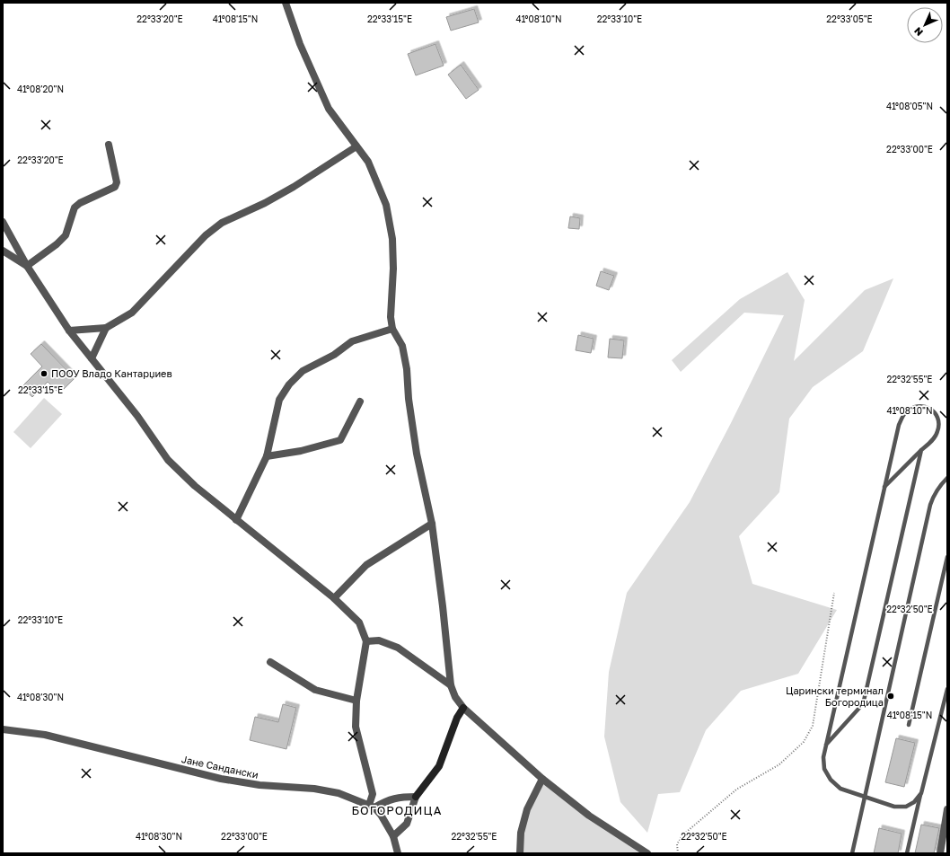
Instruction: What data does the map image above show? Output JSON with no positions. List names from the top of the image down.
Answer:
{
  "streets": {
    "street": ["Јане Сандански"]
  },
  "districts": ["БОГОРОДИЦА"],
  "places": ["ПООУ Владо Кантарџиев", "Царински терминал Богородица"],
  "north": "bottom left",
  "coordinates": [
    "22°33'20\"E",
    "41°08'15\"N",
    "22°33'15\"E",
    "41°08'10\"N",
    "22°33'10\"E",
    "22°33'05\"E",
    "41°08'20\"N",
    "41°08'05\"N",
    "22°33'00\"E",
    "22°32'55\"E",
    "22°32'50\"E",
    "41°08'30\"N"
  ]
}
